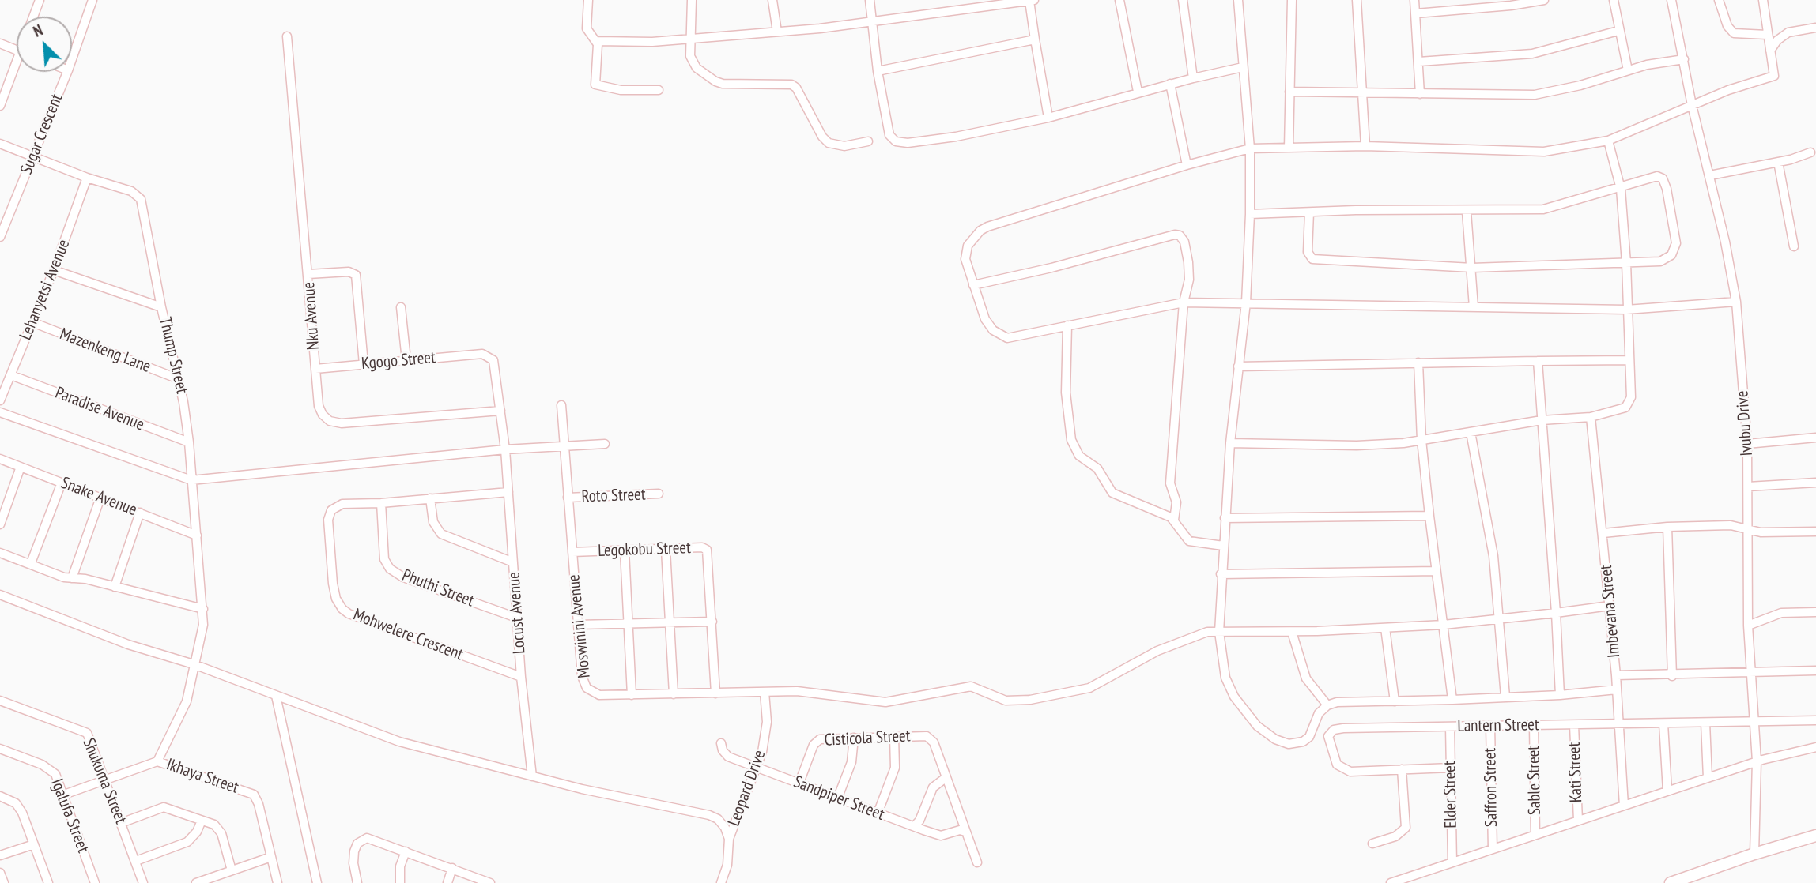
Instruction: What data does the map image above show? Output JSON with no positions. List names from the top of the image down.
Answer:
{
  "streets": {
    "street": [
      "Sugar Crescent",
      "Lehanyetsi Avenue",
      "Nku Avenue",
      "Mazenkeng Lane",
      "Thump Street",
      "Kgogo Street",
      "Paradise Avenue",
      "Ivubu Drive",
      "Roto Street",
      "Snake Avenue",
      "Legokobu Street",
      "Phuthi Street",
      "Imbevana Street",
      "Locust Avenue",
      "Moswinini Avenue",
      "Mohwelere Crescent",
      "Lantern Street",
      "Cisticola Street",
      "Kati Street",
      "Ikhaya Street",
      "Sable Street",
      "Shukuma Street",
      "Saffron Street",
      "Leopard Drive",
      "Elder Street",
      "Sandpiper Street",
      "Igalufa Street"
    ]
  },
  "crossings": [
    ["Sugar Crescent", "Thump Street"],
    ["Lehanyetsi Avenue", "Mazenkeng Lane"],
    ["Lehanyetsi Avenue", "Thump Street"],
    ["Lehanyetsi Avenue", "Paradise Avenue"],
    ["Nku Avenue", "Kgogo Street"],
    ["Nku Avenue", "Locust Avenue"],
    ["Mazenkeng Lane", "Thump Street"],
    ["Thump Street", "Paradise Avenue"],
    ["Thump Street", "Snake Avenue"],
    ["Thump Street", "Ikhaya Street"],
    ["Kgogo Street", "Locust Avenue"],
    ["Ivubu Drive", "Lantern Street"],
    ["Roto Street", "Moswinini Avenue"],
    ["Legokobu Street", "Moswinini Avenue"],
    ["Phuthi Street", "Locust Avenue"],
    ["Phuthi Street", "Mohwelere Crescent"],
    ["Imbevana Street", "Moswinini Avenue"],
    ["Imbevana Street", "Lantern Street"],
    ["Locust Avenue", "Mohwelere Crescent"],
    ["Moswinini Avenue", "Leopard Drive"],
    ["Lantern Street", "Kati Street"],
    ["Lantern Street", "Sable Street"],
    ["Lantern Street", "Saffron Street"],
    ["Lantern Street", "Elder Street"],
    ["Cisticola Street", "Sandpiper Street"],
    ["Leopard Drive", "Sandpiper Street"]
  ],
  "north": "top left"
}
